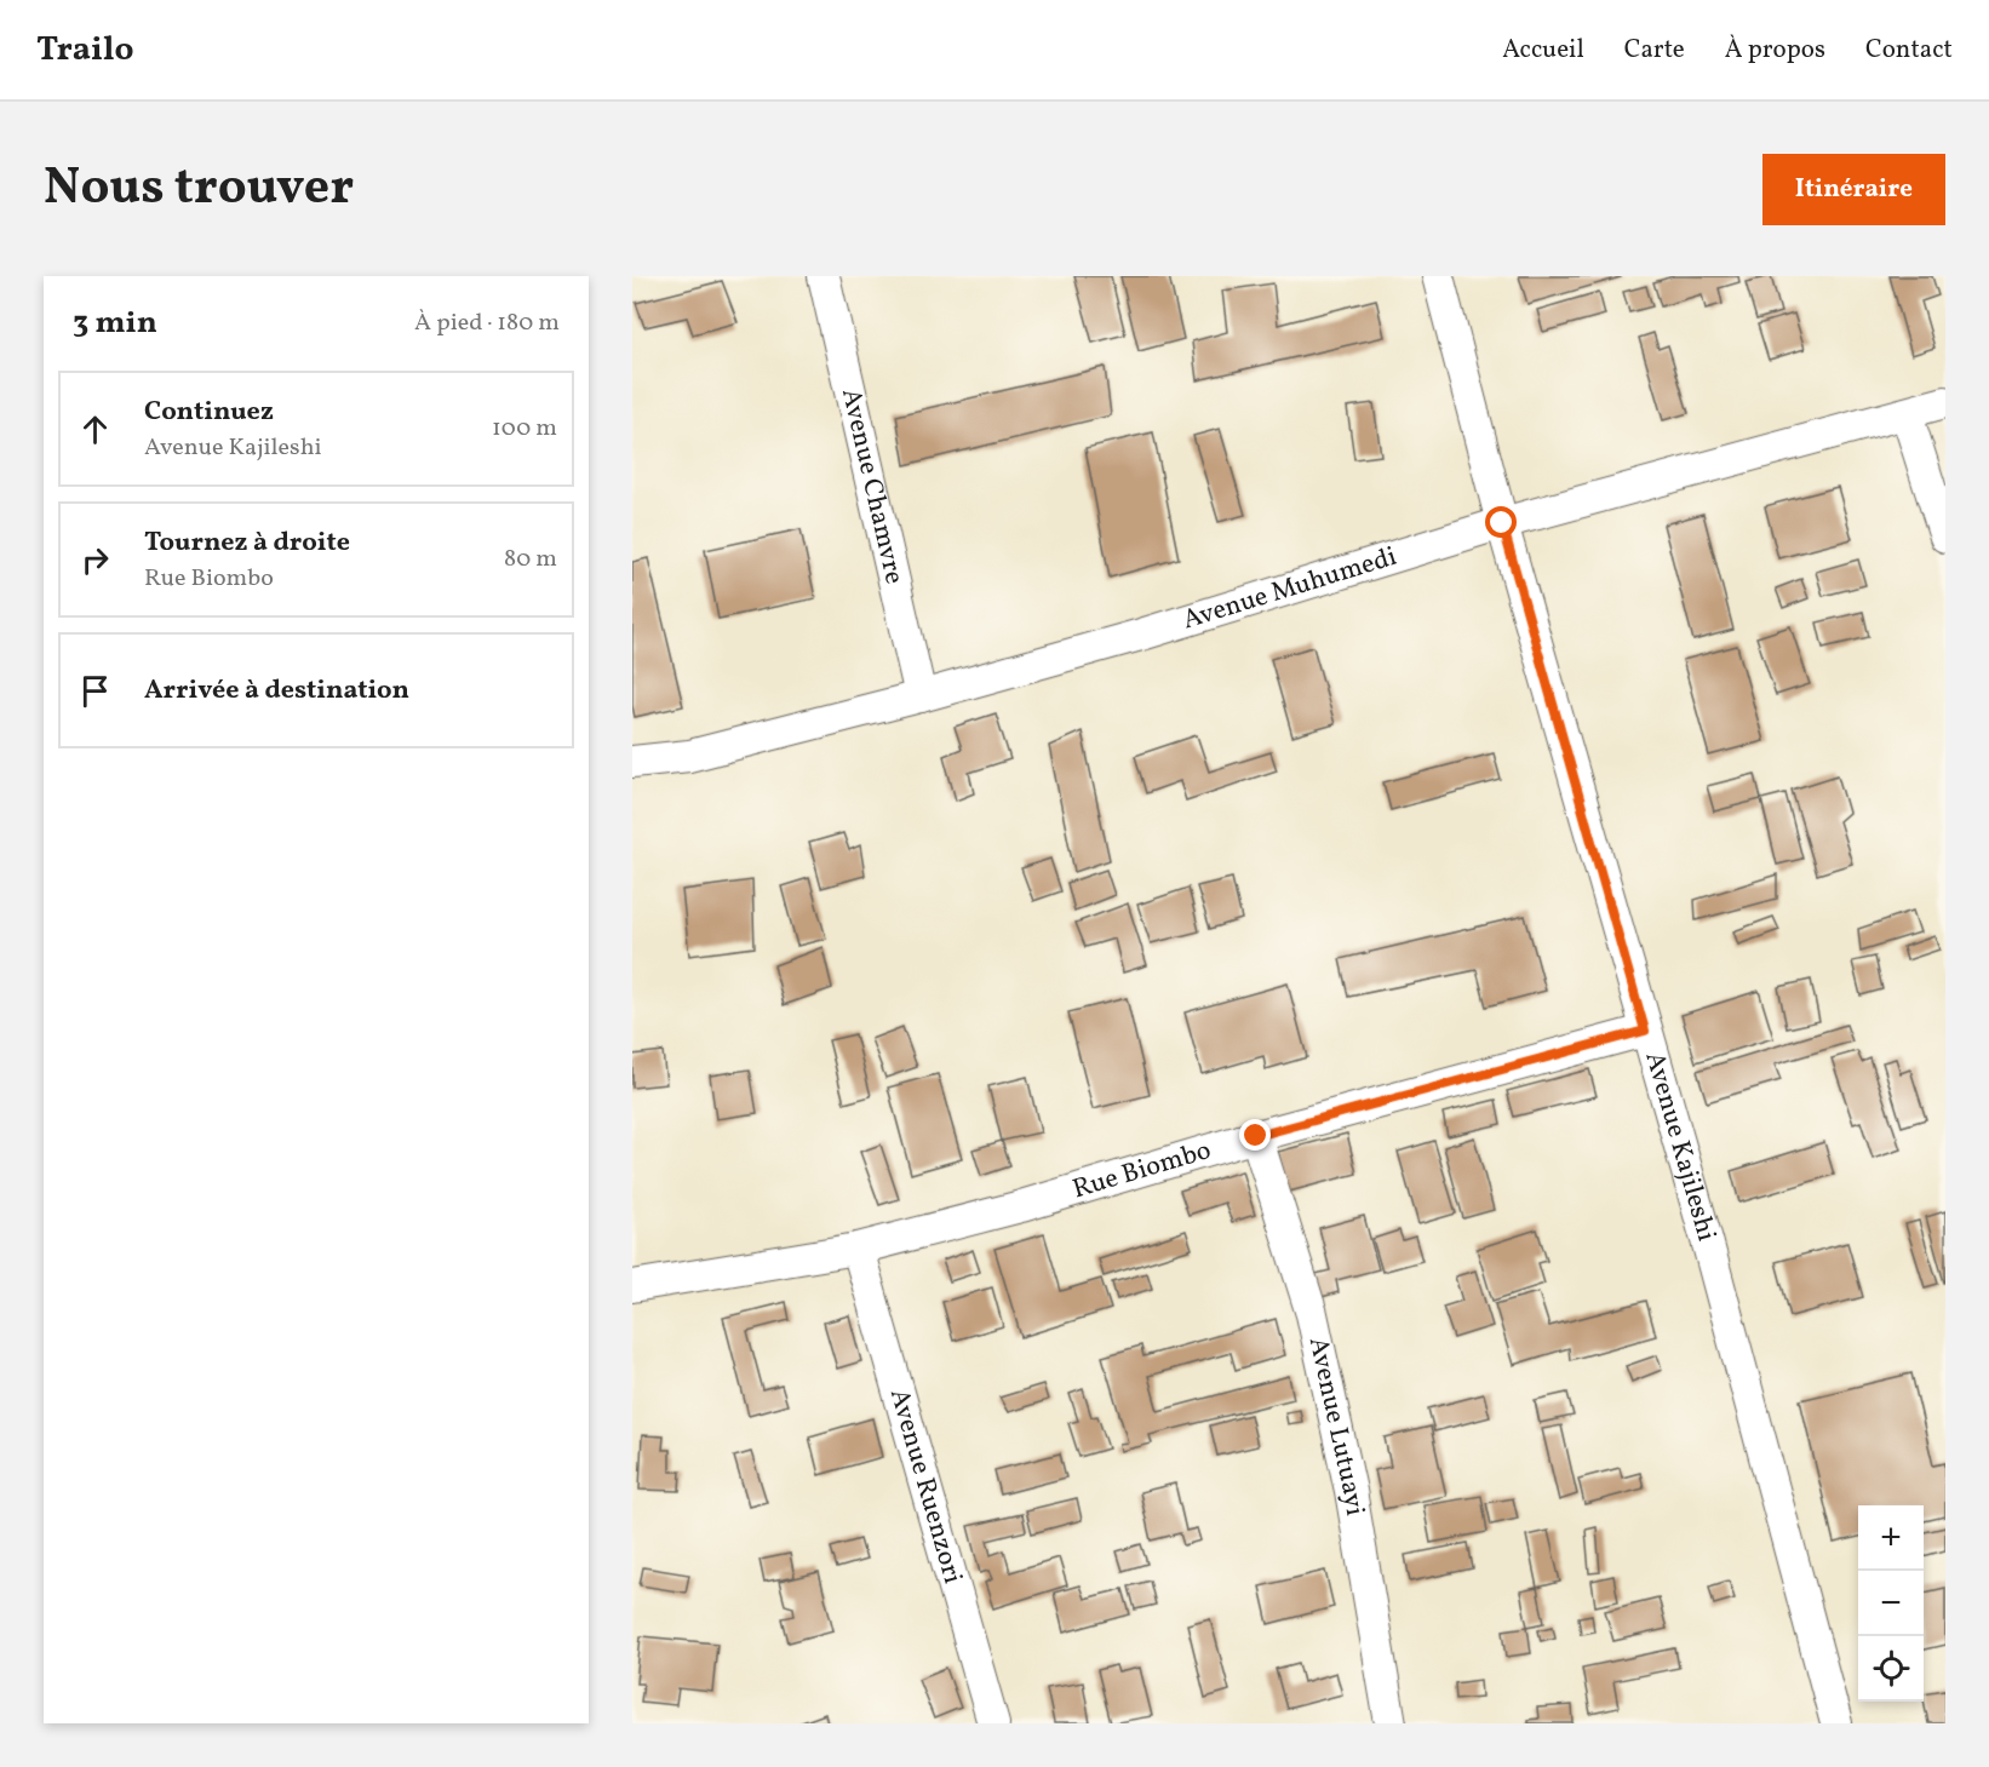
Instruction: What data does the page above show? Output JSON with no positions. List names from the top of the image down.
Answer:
{
  "streets": {
    "street": [
      "Avenue Chamvre",
      "Avenue Muhumedi",
      "Avenue Kajileshi",
      "Rue Biombo",
      "Avenue Lutuayi",
      "Avenue Ruenzori"
    ]
  },
  "crossings": [
    ["Avenue Chamvre", "Avenue Muhumedi"],
    ["Avenue Muhumedi", "Avenue Kajileshi"],
    ["Avenue Kajileshi", "Rue Biombo"],
    ["Rue Biombo", "Avenue Lutuayi"],
    ["Rue Biombo", "Avenue Ruenzori"]
  ],
  "page": {
    "header": "Trailo",
    "nav": [
      "Accueil",
      "Carte",
      "À propos",
      "Contact"
    ],
    "title": "Nous trouver",
    "buttons": "Itinéraire",
    "heading": ["3 min", "À pied · 180 m"],
    "list": [
      ["Continuez", "Avenue Kajileshi", "100 m"],
      ["Tournez à droite", "Rue Biombo", "80 m"],
      "Arrivée à destination"
    ],
    "map_buttons": ["+", "−"]
  }
}
